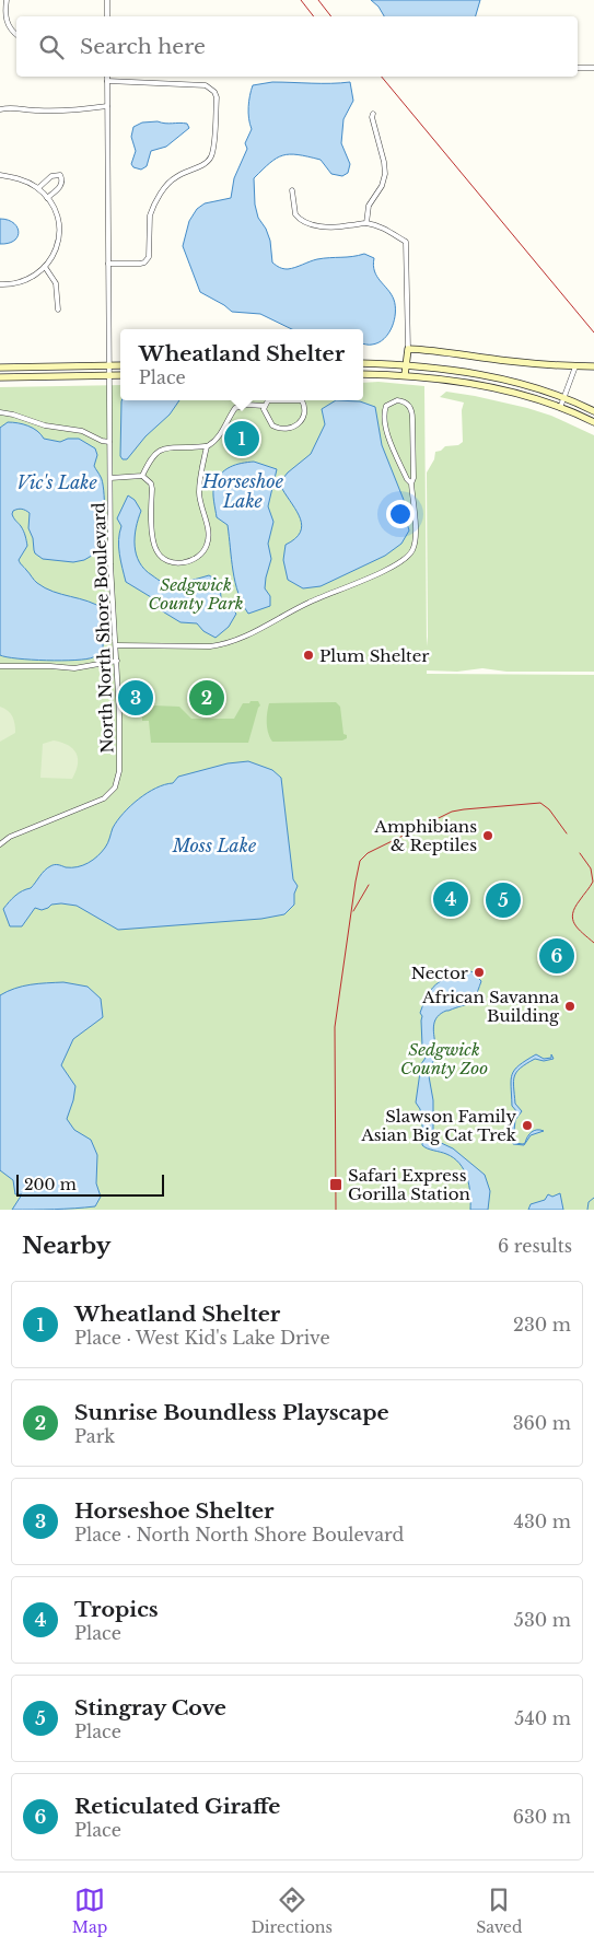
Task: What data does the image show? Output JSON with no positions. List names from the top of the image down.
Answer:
{
  "streets": {
    "street": ["North North Shore Boulevard"]
  },
  "water": ["Horseshoe Lake", "Vic's Lake", "Moss Lake"],
  "parks": ["Sedgwick County Park", "Sedgwick County Zoo"],
  "places": {
    "other": [
      "Plum Shelter",
      "Amphibians & Reptiles",
      "Nector",
      "African Savanna Building",
      "Slawson Family Asian Big Cat Trek"
    ],
    "transit": ["Safari Express Gorilla Station"]
  },
  "scale_bar": "200 m",
  "page": {
    "search": "Search here",
    "popup": ["Wheatland Shelter", "Place"],
    "pins": [
      "1",
      "2",
      "3",
      "4",
      "5",
      "6"
    ],
    "scale": "200 m",
    "heading": ["Nearby", "6 results"],
    "list": [
      {
        "mark": "1",
        "name": "Wheatland Shelter",
        "note": "Place · West Kid's Lake Drive",
        "value": "230 m"
      },
      {
        "mark": "2",
        "name": "Sunrise Boundless Playscape",
        "note": "Park",
        "value": "360 m"
      },
      {
        "mark": "3",
        "name": "Horseshoe Shelter",
        "note": "Place · North North Shore Boulevard",
        "value": "430 m"
      },
      {
        "mark": "4",
        "name": "Tropics",
        "note": "Place",
        "value": "530 m"
      },
      {
        "mark": "5",
        "name": "Stingray Cove",
        "note": "Place",
        "value": "540 m"
      },
      {
        "mark": "6",
        "name": "Reticulated Giraffe",
        "note": "Place",
        "value": "630 m"
      }
    ],
    "nav": ["Map", "Directions", "Saved"]
  }
}
